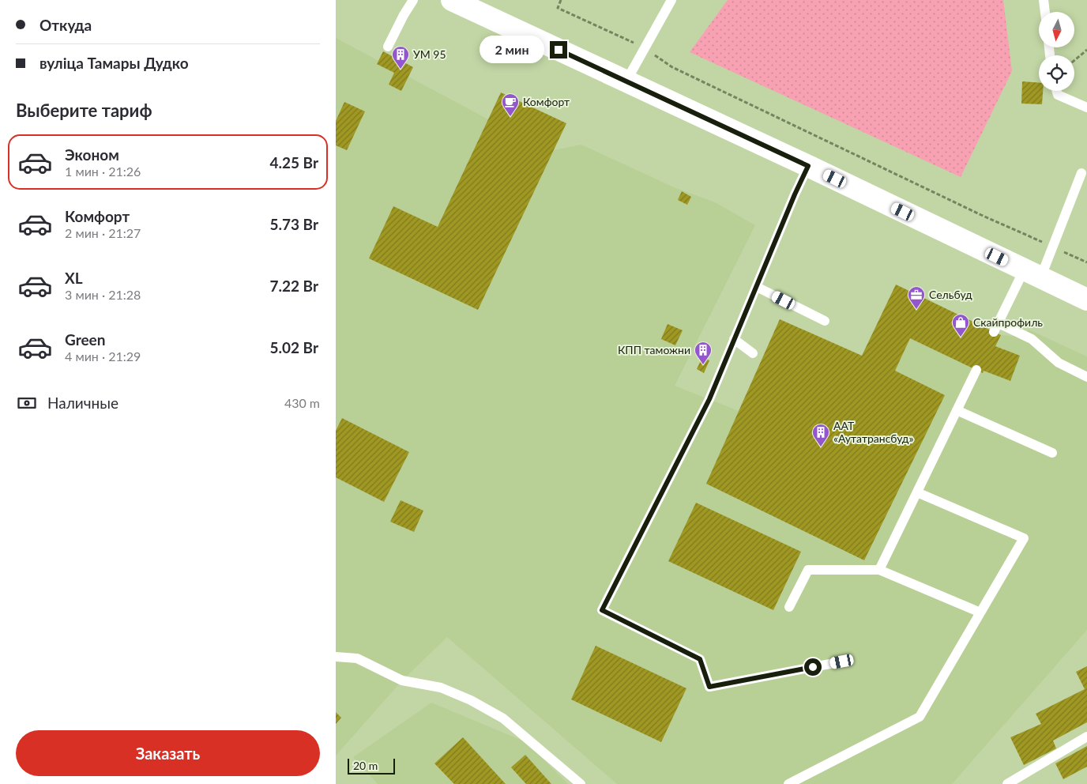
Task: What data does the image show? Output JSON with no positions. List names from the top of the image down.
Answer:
{
  "places": {
    "building": ["УМ 95", "КПП таможни", "ААТ «Аутатрансбуд»"],
    "cafe": ["Комфорт"],
    "office": ["Сельбуд"],
    "shop": ["Скайпрофиль"]
  },
  "scale_bar": "20 m",
  "north": "bottom",
  "page": {
    "banner": ["Откуда", "вуліца Тамары Дудко"],
    "bubble": "2 мин",
    "heading": "Выберите тариф",
    "list": [
      {
        "name": "Эконом",
        "note": "1 мин · 21:26",
        "value": "4.25 Br"
      },
      {
        "name": "Комфорт",
        "note": "2 мин · 21:27",
        "value": "5.73 Br"
      },
      {
        "name": "XL",
        "note": "3 мин · 21:28",
        "value": "7.22 Br"
      },
      {
        "name": "Green",
        "note": "4 мин · 21:29",
        "value": "5.02 Br"
      }
    ],
    "pay": ["Наличные", "430 m"],
    "buttons": "Заказать",
    "scale": "20 m"
  }
}
